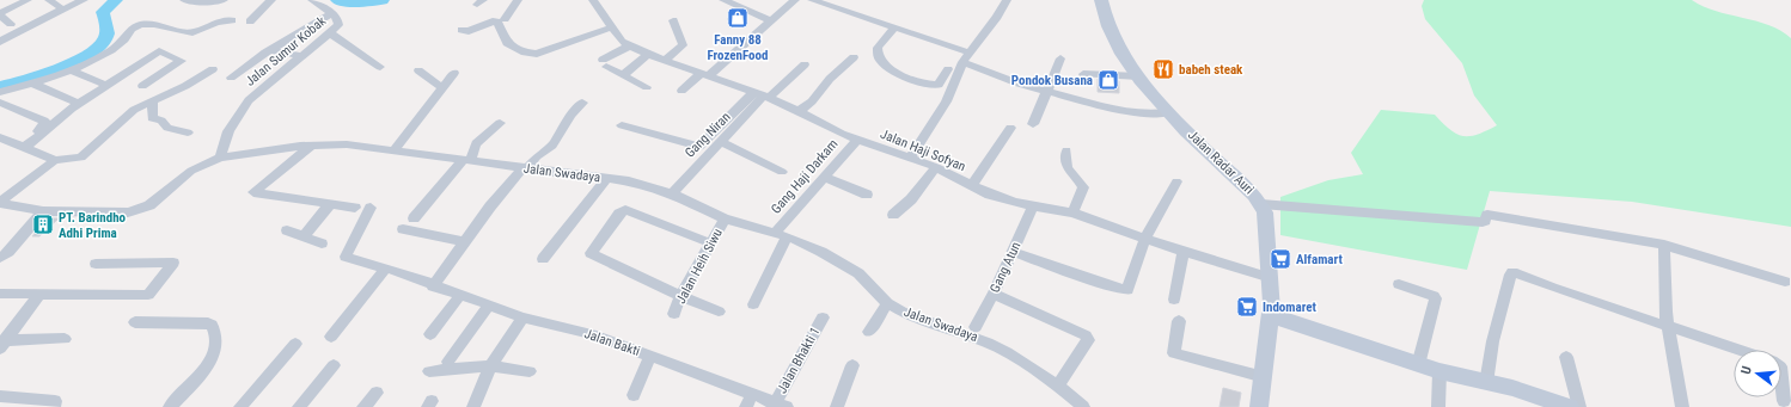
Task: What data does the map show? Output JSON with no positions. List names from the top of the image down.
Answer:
{
  "streets": {
    "main road": ["Jalan Radar Auri"],
    "street": [
      "Jalan Sumur Kobak",
      "Gang Niran",
      "Jalan Haji Sofyan",
      "Jalan Swadaya",
      "Gang Haji Darkam",
      "Jalan Heih Siwu",
      "Gang Atun",
      "Jalan Bakti",
      "Jalan Bhakti 1"
    ]
  },
  "crossings": [
    ["Jalan Sumur Kobak", "Jalan Swadaya"],
    ["Gang Niran", "Jalan Haji Sofyan"],
    ["Gang Niran", "Jalan Swadaya"],
    ["Jalan Haji Sofyan", "Jalan Radar Auri"],
    ["Jalan Haji Sofyan", "Gang Haji Darkam"],
    ["Jalan Haji Sofyan", "Gang Atun"],
    ["Jalan Swadaya", "Gang Haji Darkam"],
    ["Jalan Swadaya", "Jalan Heih Siwu"],
    ["Jalan Bakti", "Jalan Bhakti 1"]
  ],
  "places": {
    "shop": ["Fanny 88 FrozenFood", "Pondok Busana"],
    "restaurant": ["babeh steak"],
    "building": ["PT. Barindho Adhi Prima"],
    "supermarket": ["Alfamart", "Indomaret"]
  },
  "north": "left"
}
